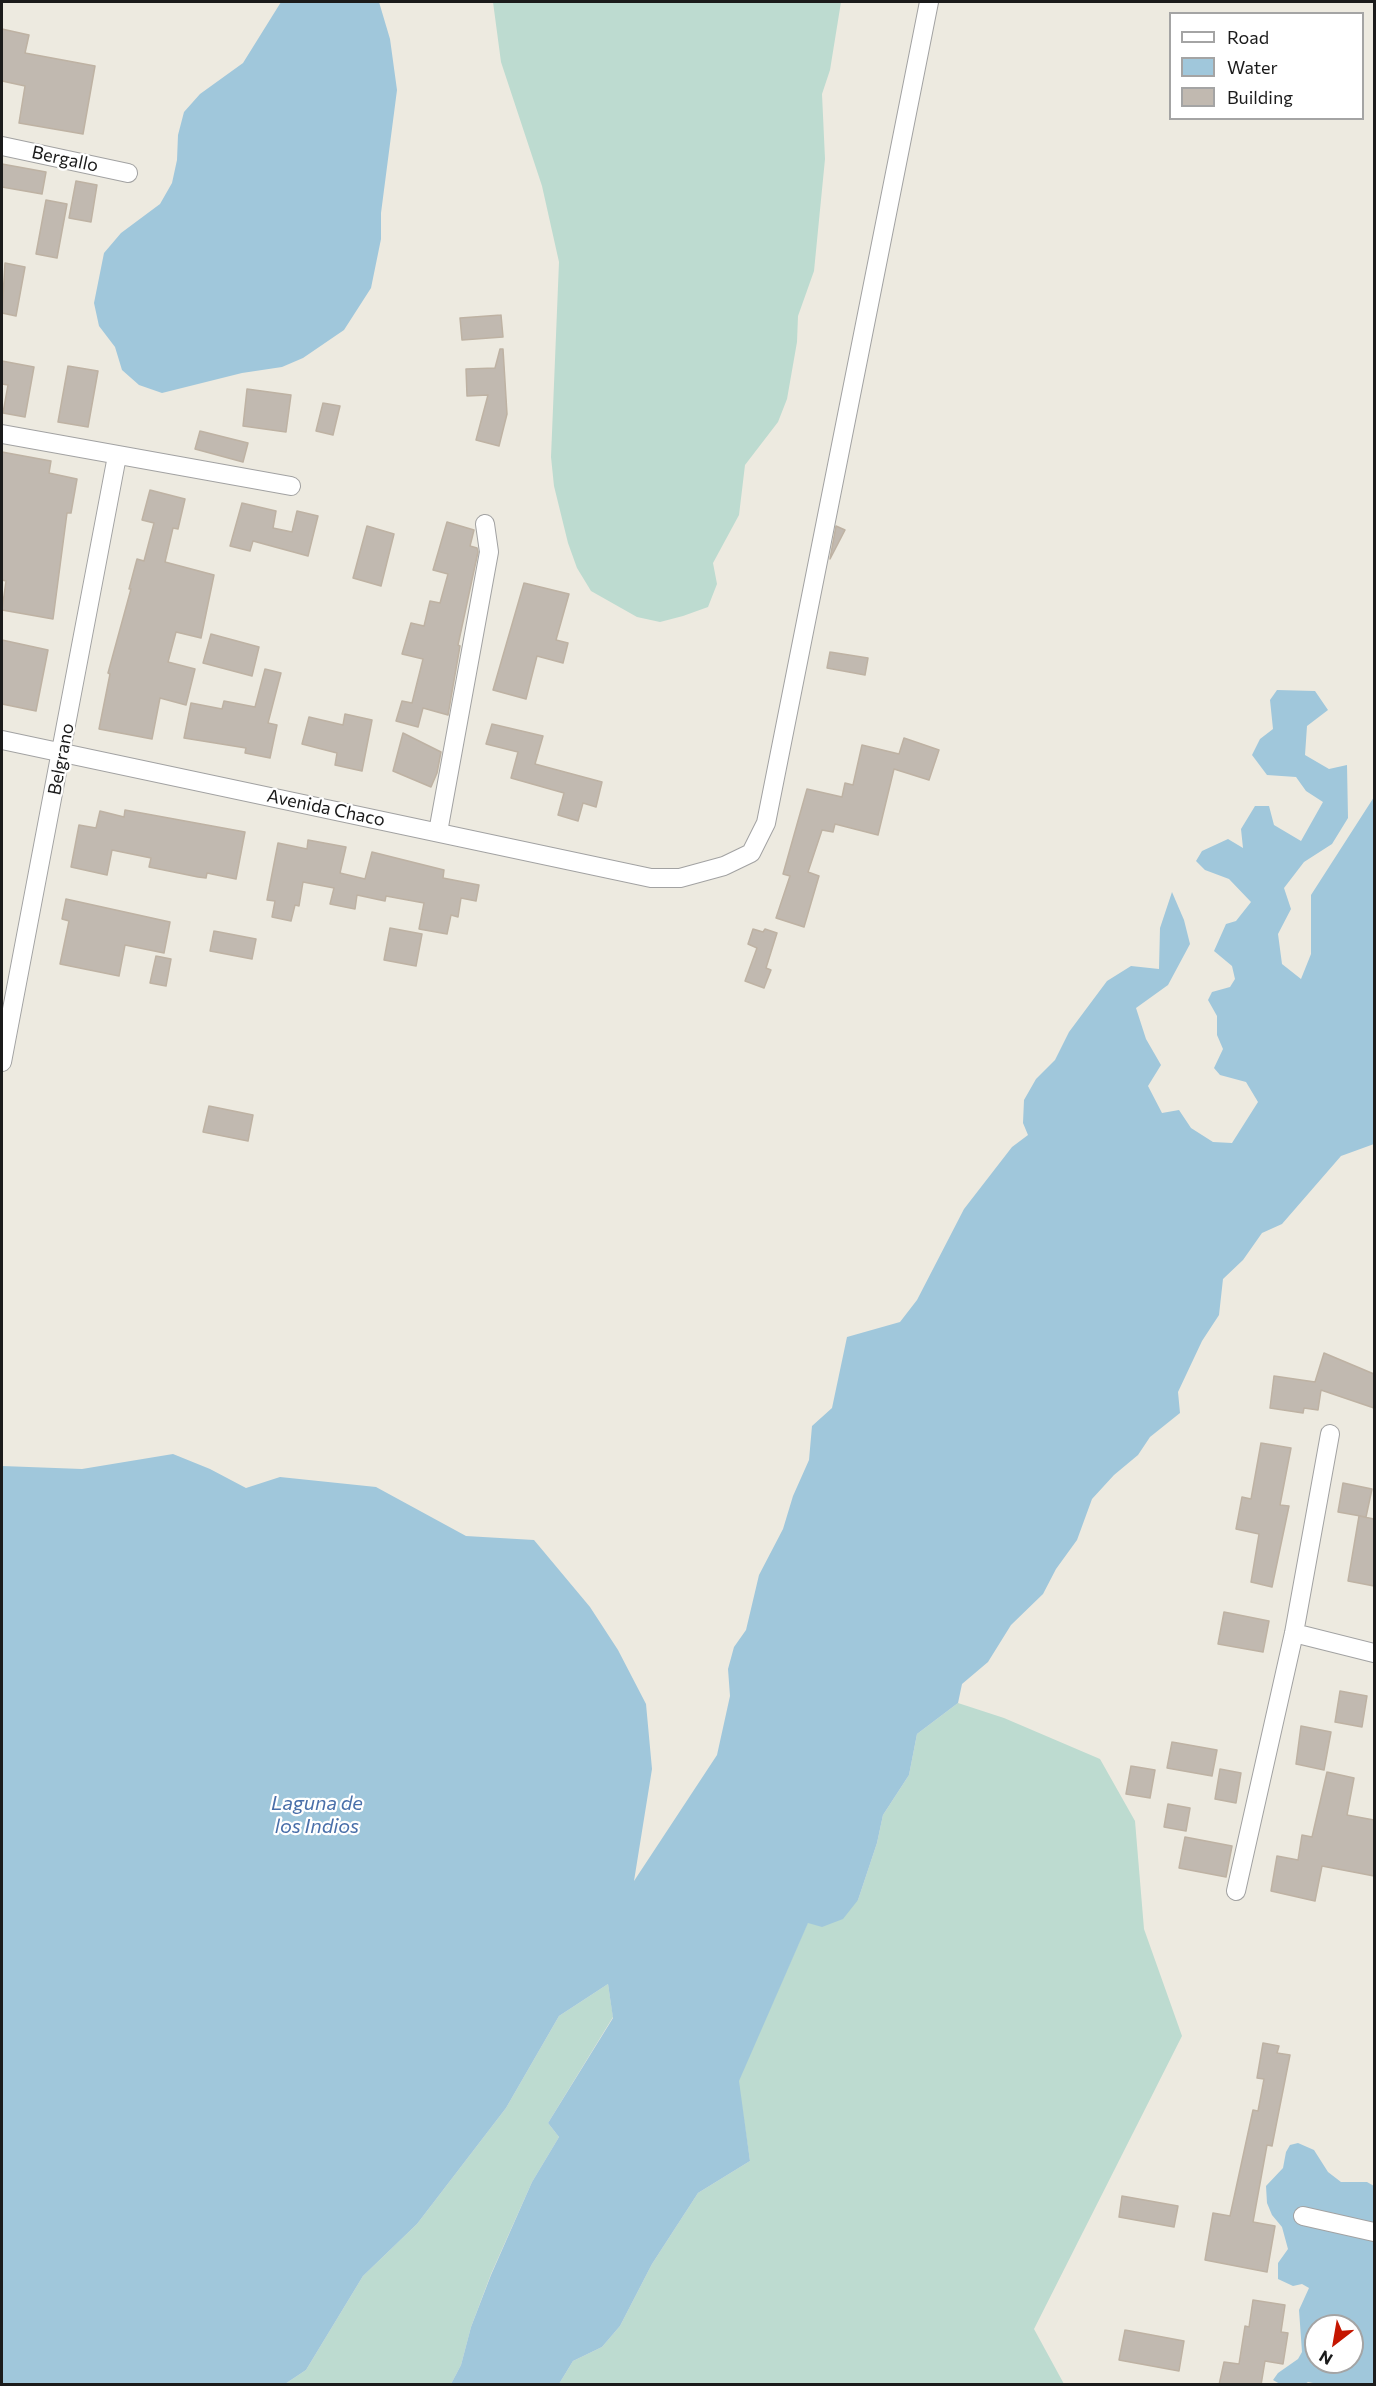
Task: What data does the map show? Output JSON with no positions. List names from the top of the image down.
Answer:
{
  "streets": {
    "street": ["Bergallo", "Belgrano", "Avenida Chaco"]
  },
  "crossings": [
    ["Belgrano", "Avenida Chaco"]
  ],
  "water": ["Laguna de los Indios"],
  "legend": ["Road", "Water", "Building"],
  "north": "bottom left"
}
